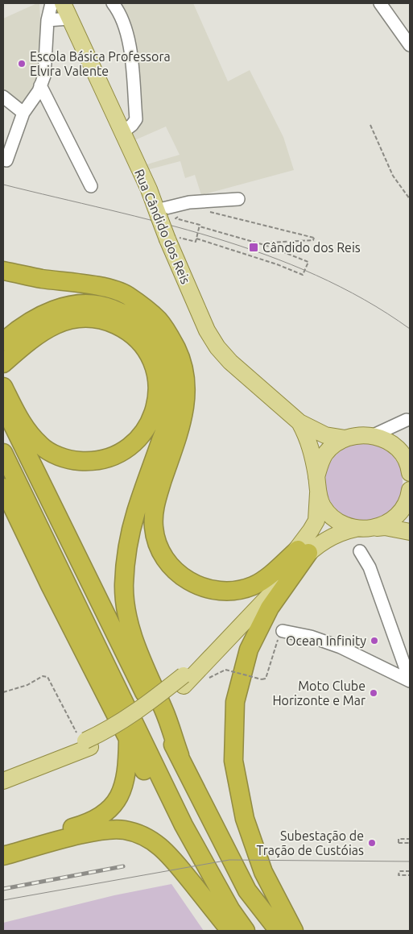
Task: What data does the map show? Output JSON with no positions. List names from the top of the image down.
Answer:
{
  "streets": {
    "main road": ["Rua Cândido dos Reis"]
  },
  "places": {
    "other": [
      "Escola Básica Professora Elvira Valente",
      "Ocean Infinity",
      "Moto Clube Horizonte e Mar",
      "Subestação de Tração de Custóias"
    ],
    "transit": ["Cândido dos Reis"]
  }
}
